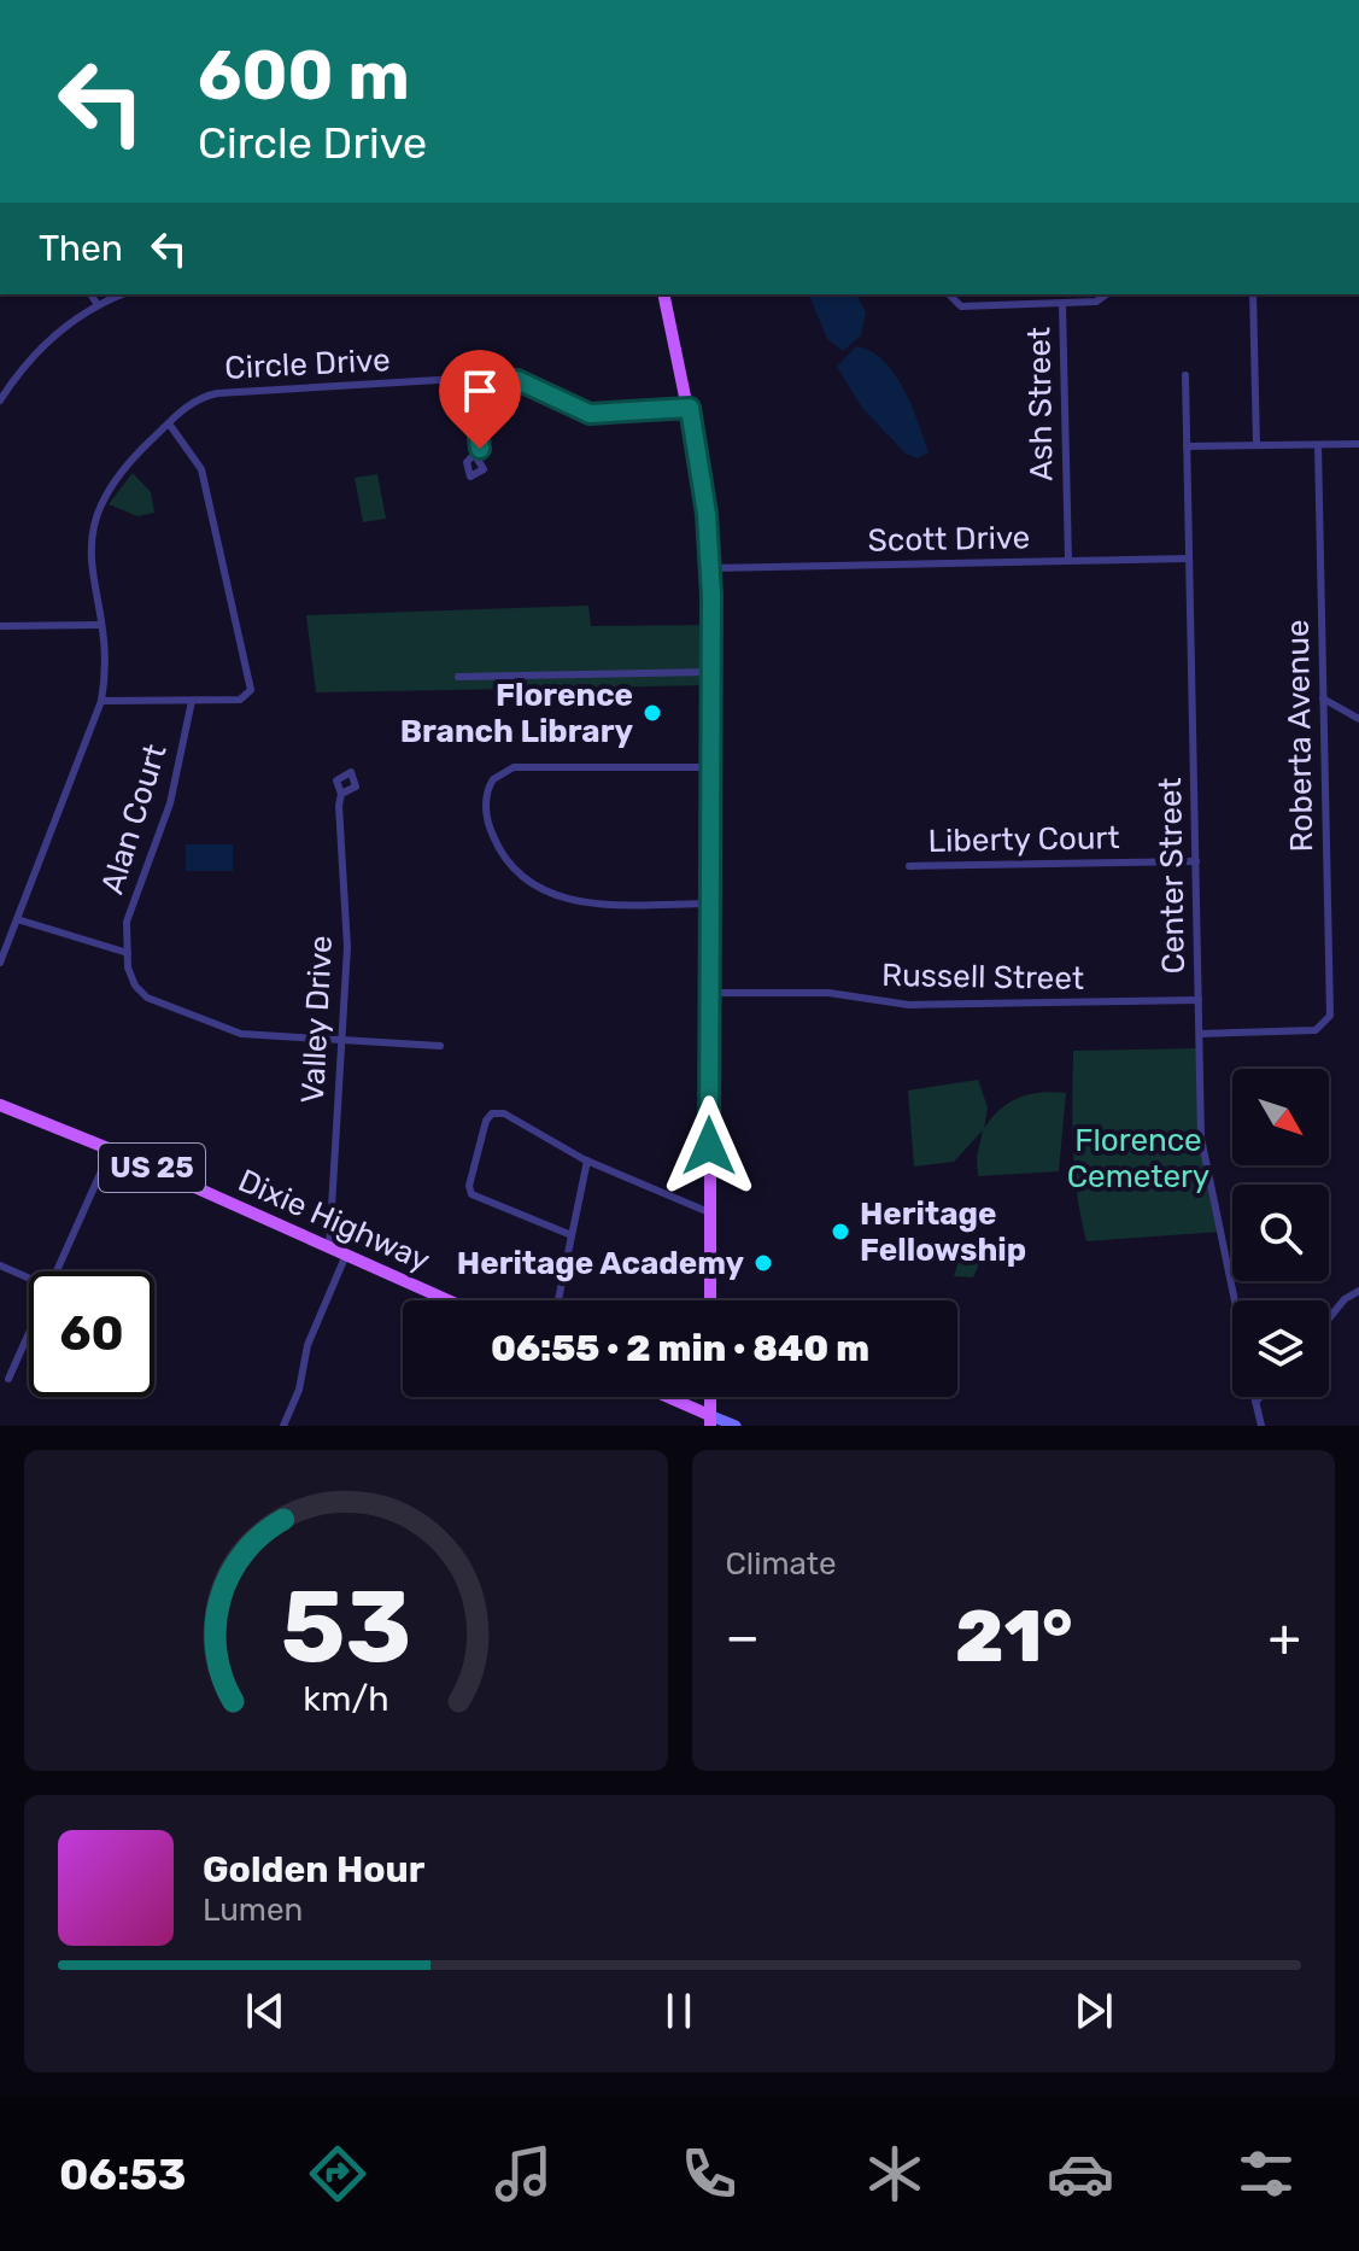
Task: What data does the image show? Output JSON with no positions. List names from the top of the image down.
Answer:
{
  "streets": {
    "main road": ["US 25", "Dixie Highway"],
    "street": [
      "Circle Drive",
      "Ash Street",
      "Scott Drive",
      "Roberta Avenue",
      "Alan Court",
      "Liberty Court",
      "Center Street",
      "Russell Street",
      "Valley Drive"
    ]
  },
  "crossings": [
    ["Ash Street", "Scott Drive"],
    ["Scott Drive", "Center Street"],
    ["Roberta Avenue", "Center Street"],
    ["Liberty Court", "Center Street"],
    ["Center Street", "Russell Street"],
    ["Valley Drive", "Dixie Highway"]
  ],
  "parks": ["Florence Cemetery"],
  "places": ["Florence Branch Library", "Heritage Fellowship", "Heritage Academy"],
  "north": "bottom right",
  "page": {
    "turn": ["600 m", "Circle Drive"],
    "then": "Then",
    "limit": "60",
    "trip": "06:55 · 2 min · 840 m",
    "tile": "Climate",
    "heat": ["−", "21°", "+"],
    "song": ["Golden Hour", "Lumen"],
    "tabs": "06:53",
    "gauge": ["53", "km/h"]
  }
}
